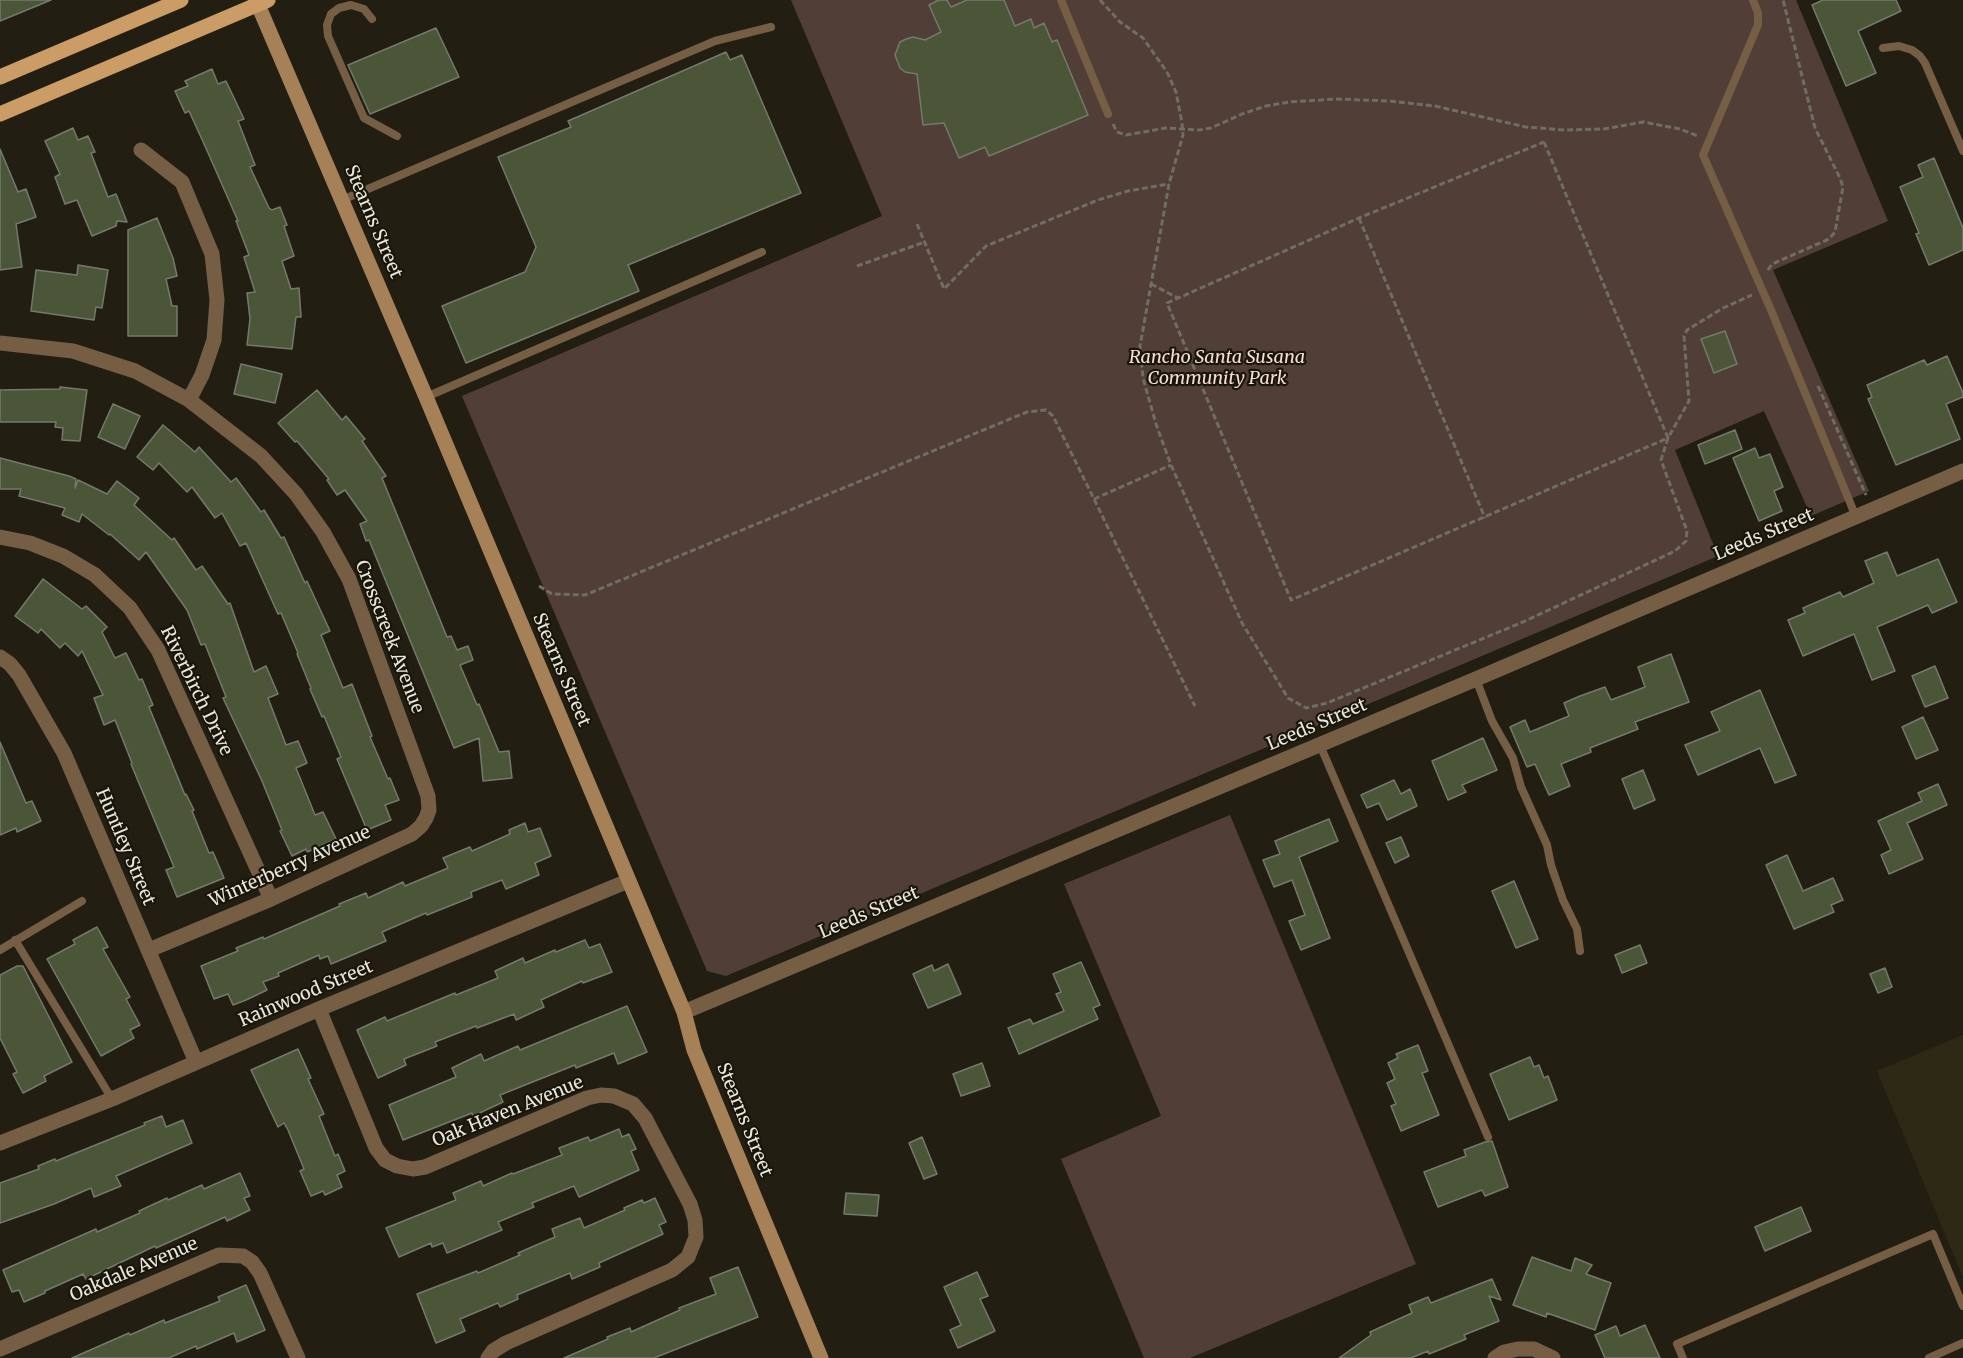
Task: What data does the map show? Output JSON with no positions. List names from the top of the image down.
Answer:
{
  "streets": {
    "main road": ["Stearns Street"],
    "street": [
      "Leeds Street",
      "Crosscreek Avenue",
      "Riverbirch Drive",
      "Huntley Street",
      "Winterberry Avenue",
      "Rainwood Street",
      "Oak Haven Avenue",
      "Oakdale Avenue"
    ]
  },
  "crossings": [
    ["Stearns Street", "Leeds Street"],
    ["Stearns Street", "Rainwood Street"],
    ["Crosscreek Avenue", "Winterberry Avenue"],
    ["Riverbirch Drive", "Winterberry Avenue"],
    ["Huntley Street", "Winterberry Avenue"],
    ["Huntley Street", "Rainwood Street"],
    ["Rainwood Street", "Oak Haven Avenue"]
  ],
  "parks": ["Rancho Santa Susana Community Park"]
}
